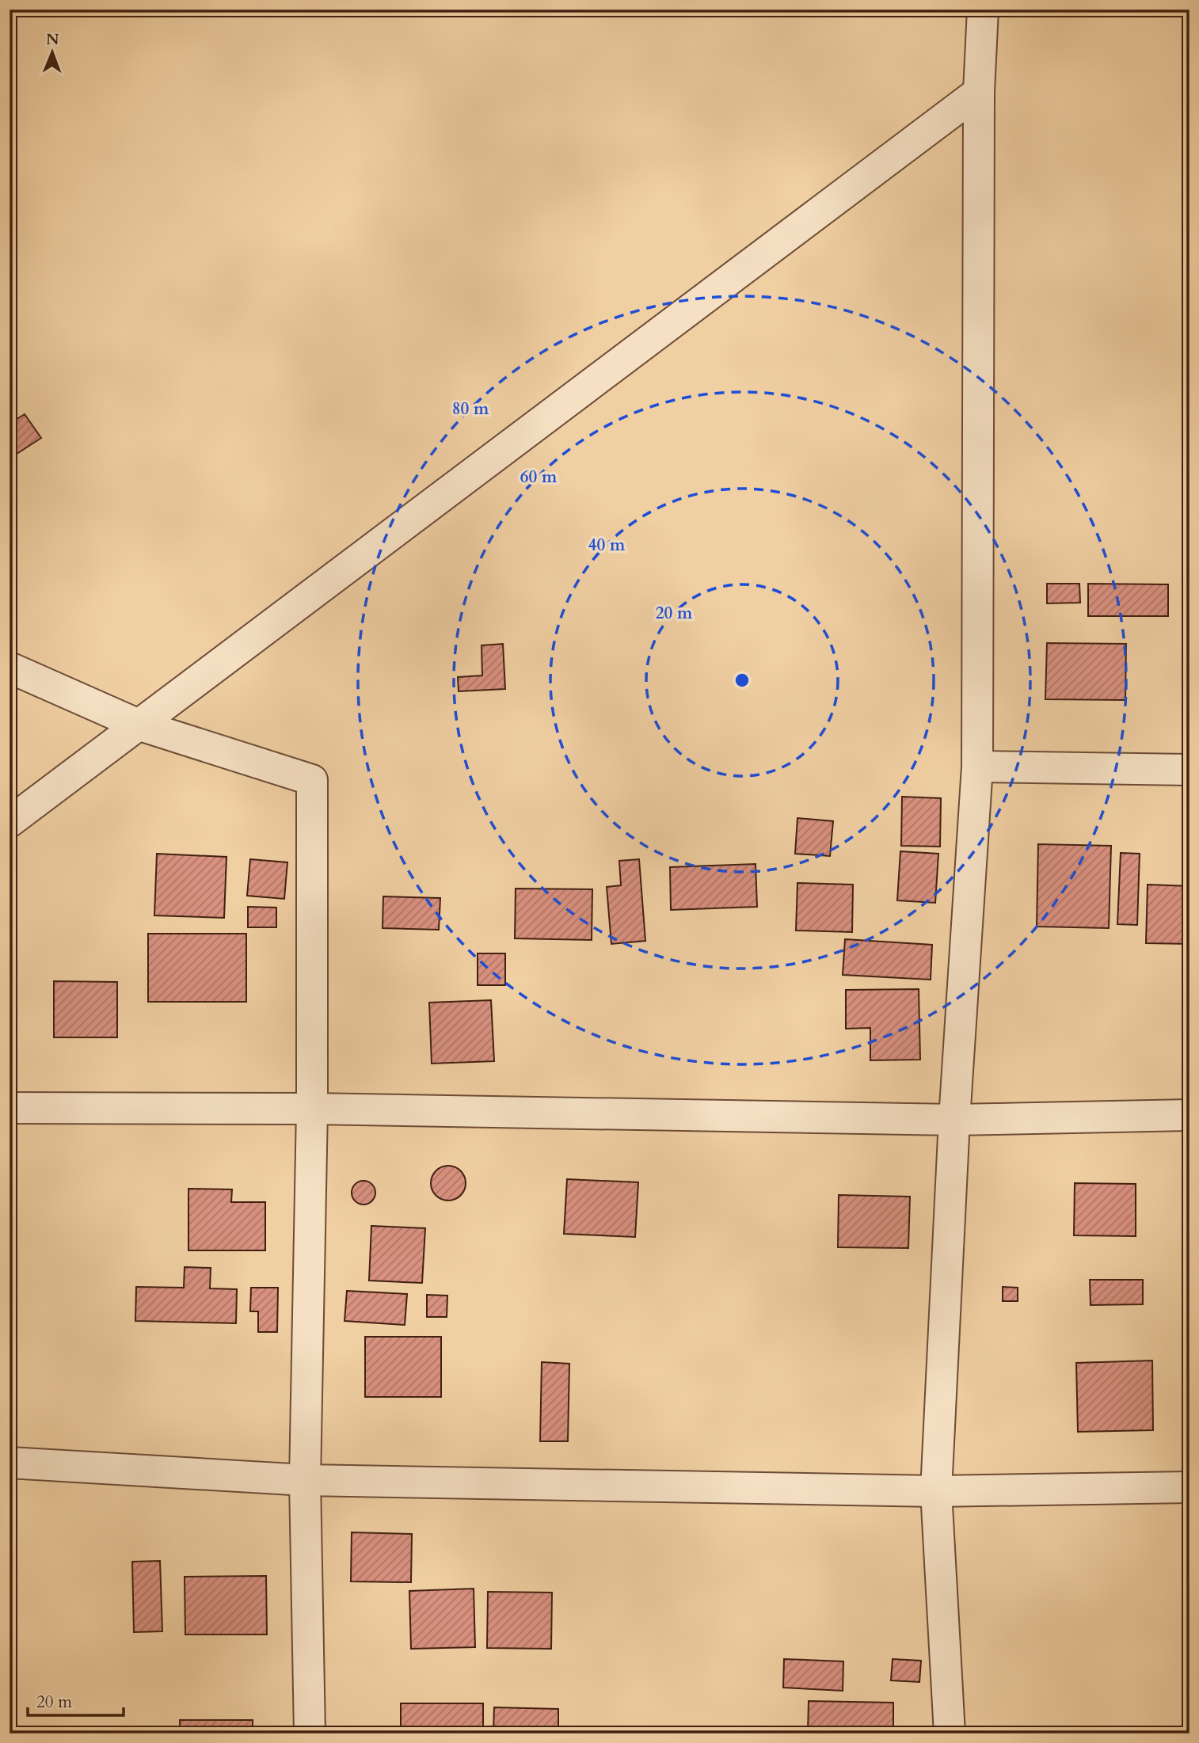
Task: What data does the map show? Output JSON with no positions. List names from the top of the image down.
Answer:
{
  "scale_bar": "20 m",
  "north": "top",
  "rings": [
    "80 m",
    "60 m",
    "40 m",
    "20 m"
  ]
}
